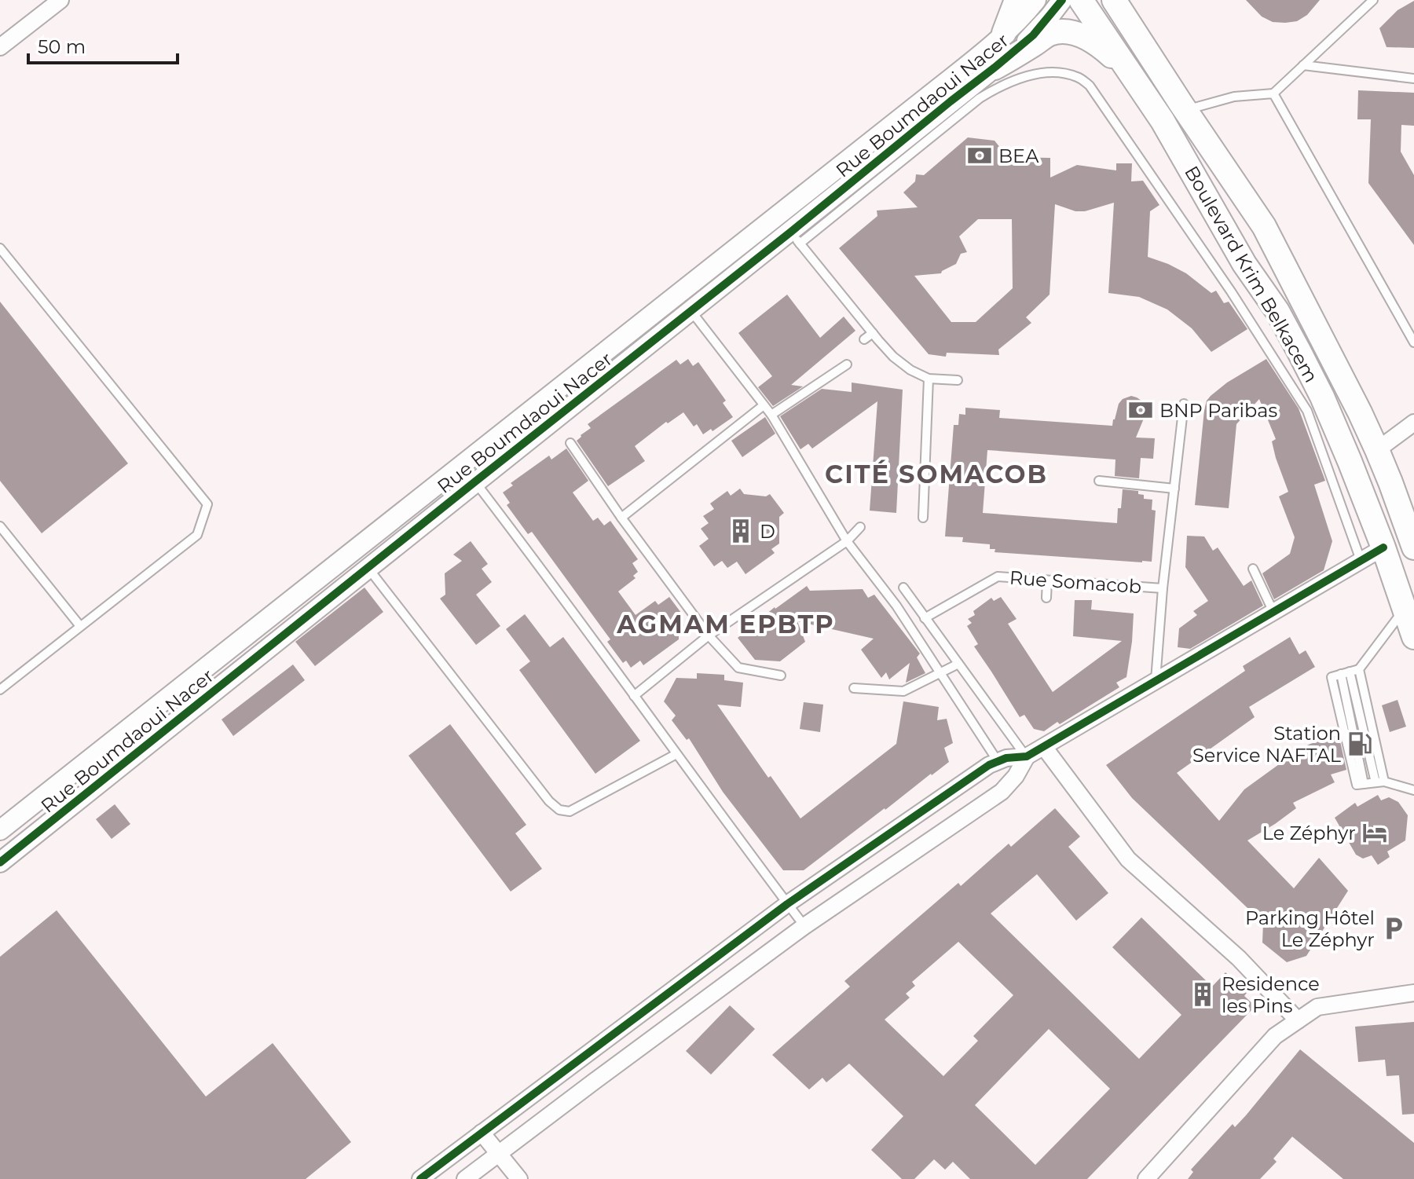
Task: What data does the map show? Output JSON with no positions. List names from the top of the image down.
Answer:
{
  "streets": {
    "main road": ["Boulevard Krim Belkacem"],
    "street": ["Rue Boumdaoui Nacer"],
    "lane": ["Rue Somacob"]
  },
  "districts": ["CITÉ SOMACOB", "AGMAM EPBTP"],
  "places": {
    "bank": ["BEA", "BNP Paribas"],
    "building": ["D", "Residence les Pins"],
    "fuel station": ["Station Service NAFTAL"],
    "hotel": ["Le Zéphyr"],
    "parking": ["Parking Hôtel Le Zéphyr"]
  },
  "scale_bar": "50 m"
}
